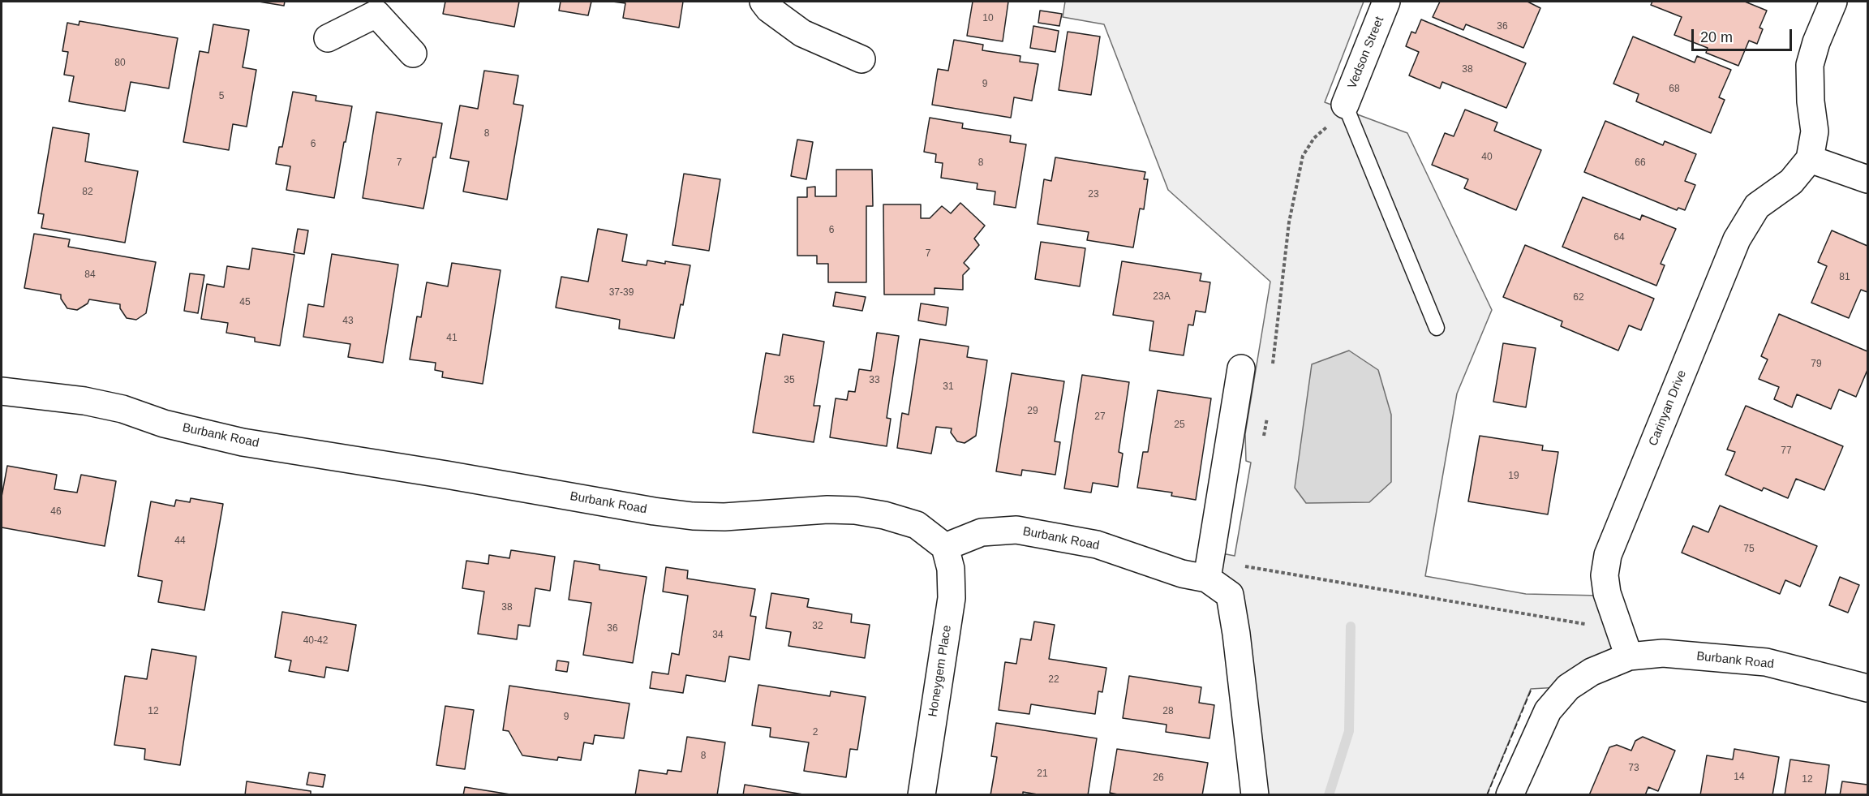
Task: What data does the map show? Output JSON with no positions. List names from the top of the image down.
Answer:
{
  "streets": {
    "street": [
      "Vedson Street",
      "Carinyan Drive",
      "Burbank Road",
      "Honeygem Place"
    ]
  },
  "crossings": [
    ["Carinyan Drive", "Burbank Road"],
    ["Burbank Road", "Honeygem Place"]
  ],
  "house_numbers": [
    "10",
    "36",
    "80",
    "38",
    "9",
    "68",
    "5",
    "8",
    "6",
    "40",
    "7",
    "8",
    "66",
    "82",
    "23",
    "6",
    "64",
    "7",
    "84",
    "81",
    "37-39",
    "23A",
    "62",
    "45",
    "43",
    "41",
    "79",
    "35",
    "33",
    "31",
    "29",
    "27",
    "25",
    "77",
    "19",
    "46",
    "44",
    "75",
    "38",
    "32",
    "36",
    "34",
    "40-42",
    "22",
    "12",
    "28",
    "9",
    "2",
    "8",
    "73",
    "21",
    "14",
    "26",
    "12"
  ],
  "scale_bar": "20 m"
}
